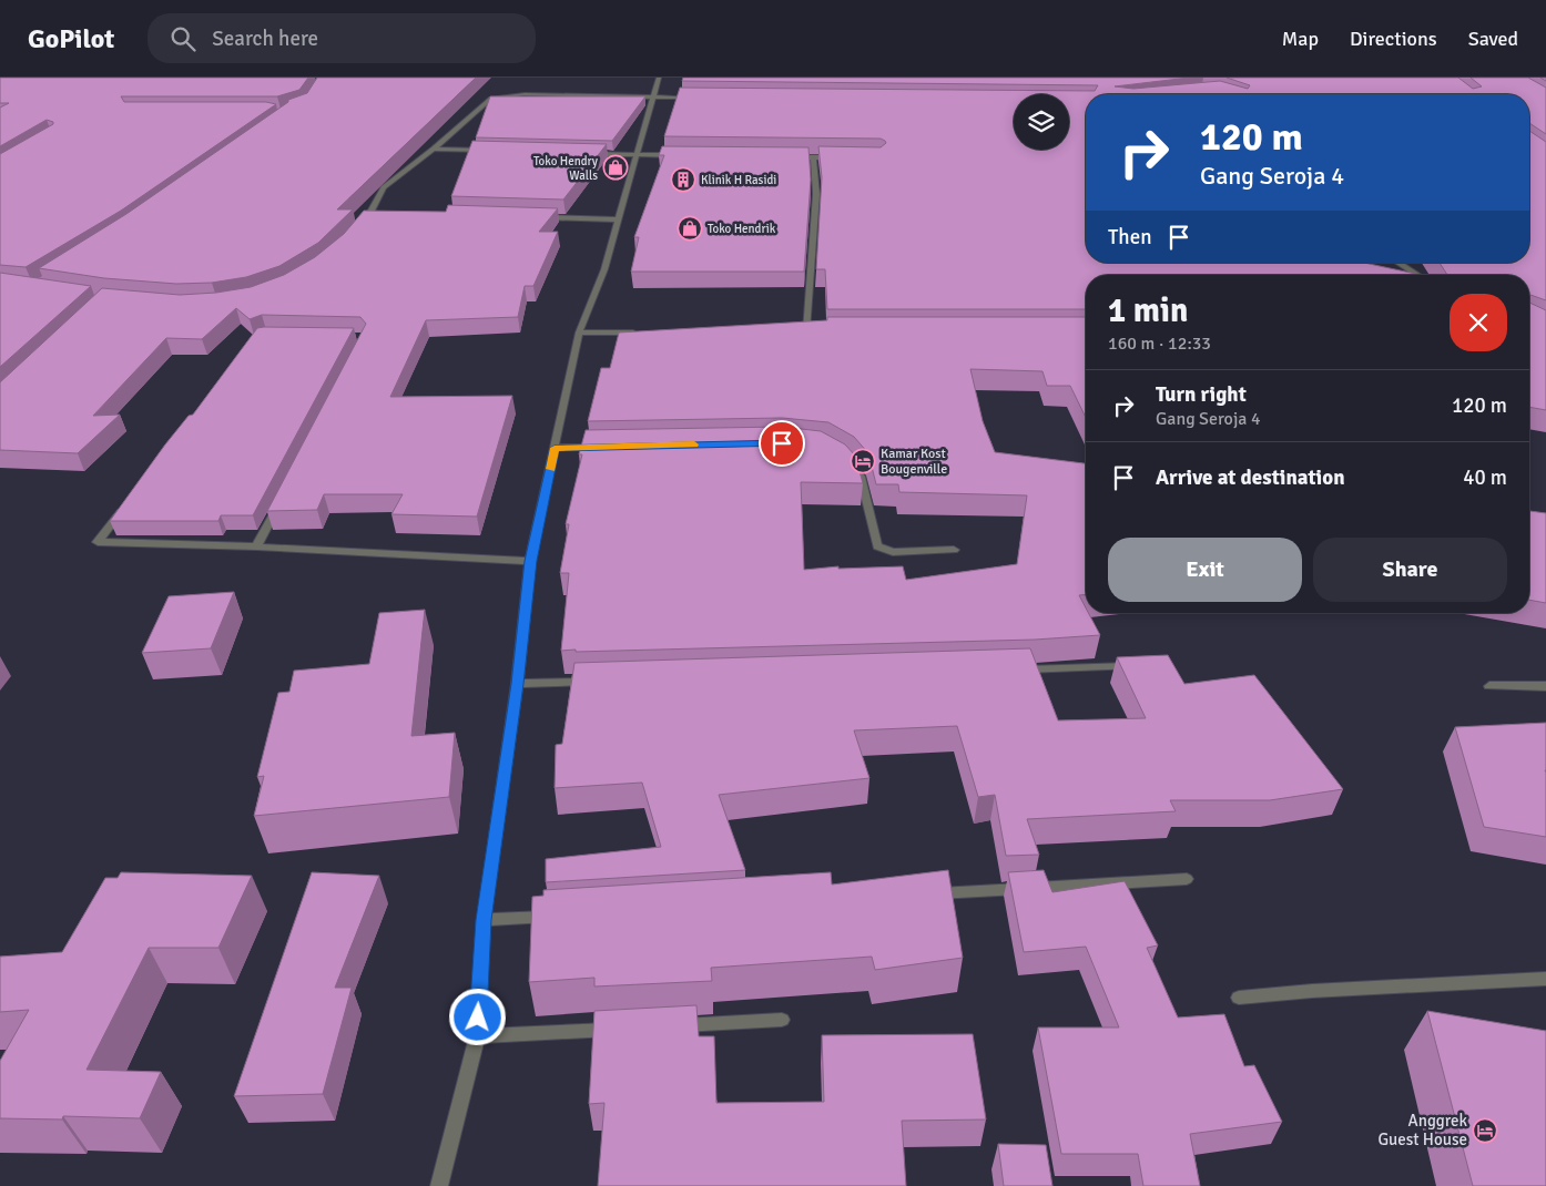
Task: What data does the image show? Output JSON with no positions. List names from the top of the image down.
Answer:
{
  "places": {
    "shop": ["Toko Hendry Walls", "Toko Hendrik"],
    "building": ["Klinik H Rasidi"],
    "hotel": ["Kamar Kost Bougenville", "Anggrek Guest House"]
  },
  "page": {
    "header": "GoPilot",
    "search": "Search here",
    "nav": ["Map", "Directions", "Saved"],
    "turn": ["120 m", "Gang Seroja 4"],
    "then": "Then",
    "heading": ["1 min", "160 m · 12:33"],
    "list": [
      {
        "name": "Turn right",
        "note": "Gang Seroja 4",
        "value": "120 m"
      },
      {
        "name": "Arrive at destination",
        "value": "40 m"
      }
    ],
    "buttons": ["Exit", "Share"]
  }
}
